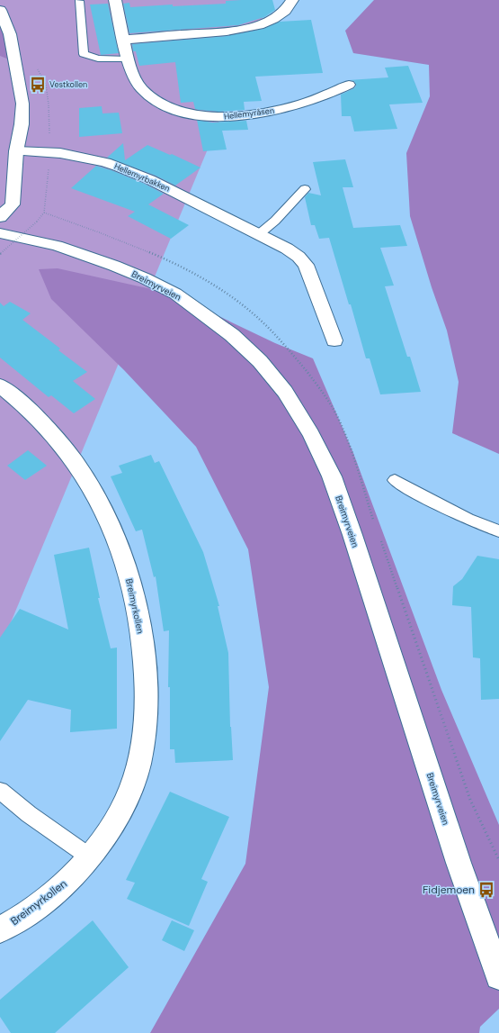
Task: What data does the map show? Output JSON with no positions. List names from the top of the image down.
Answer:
{
  "streets": {
    "street": [
      "Hellemyråsen",
      "Hellemyrbakken",
      "Breimyrveien",
      "Breimyrkollen"
    ]
  },
  "places": {
    "bus stop": ["Vestkollen", "Fidjemoen"]
  }
}
